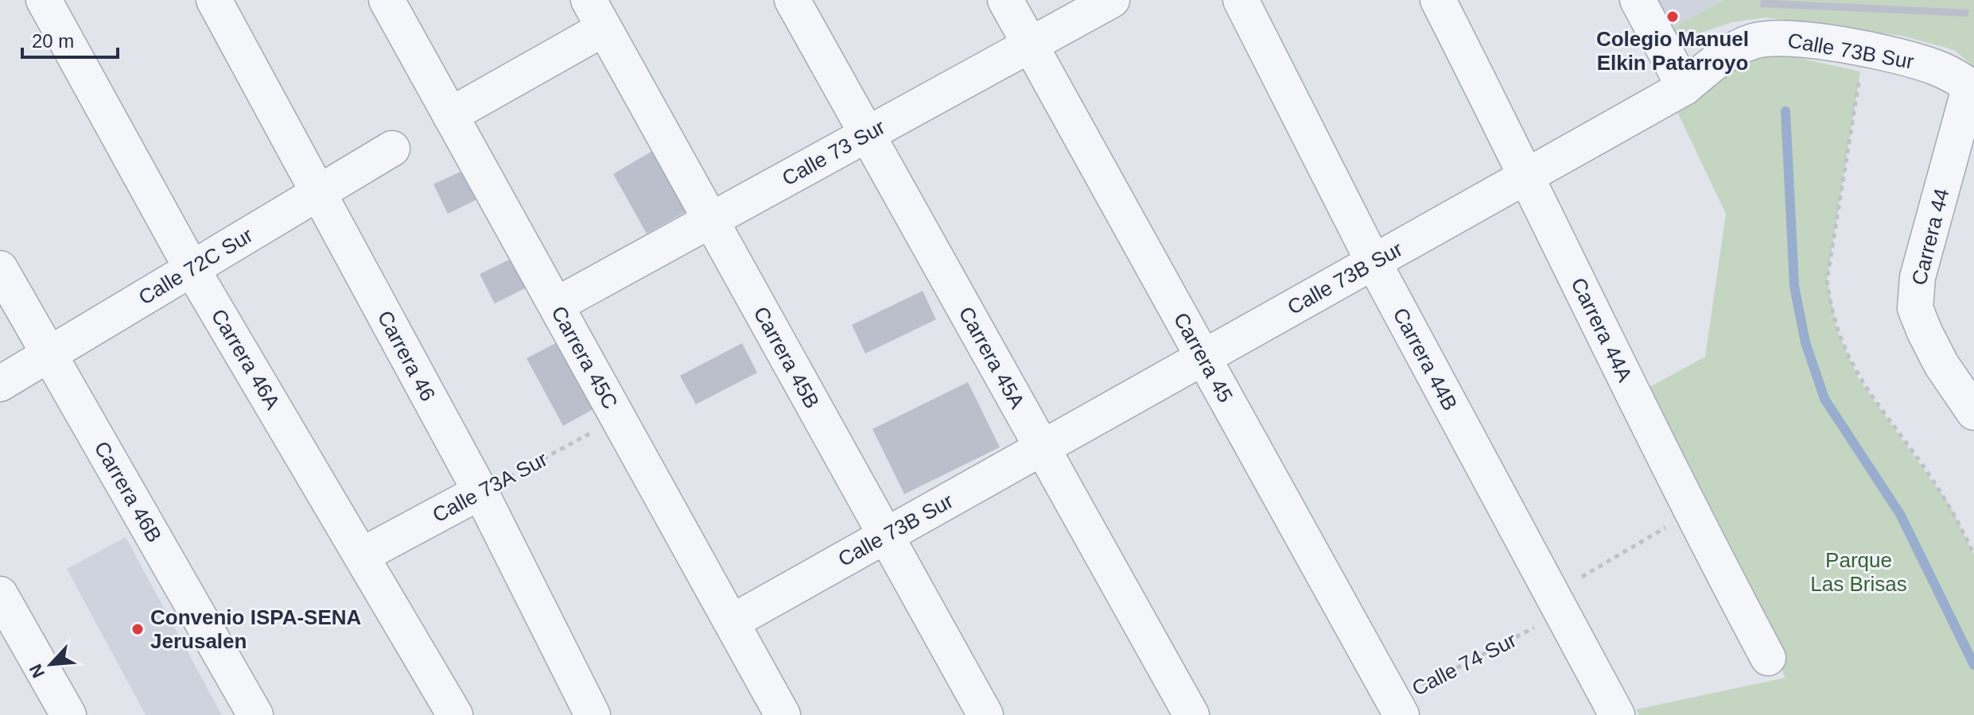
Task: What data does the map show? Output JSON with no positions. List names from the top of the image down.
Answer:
{
  "streets": {
    "street": [
      "Calle 73B Sur",
      "Calle 73 Sur",
      "Carrera 44",
      "Calle 72C Sur",
      "Carrera 44A",
      "Carrera 46",
      "Carrera 45C",
      "Carrera 45B",
      "Carrera 45A",
      "Carrera 45",
      "Carrera 46A",
      "Carrera 44B",
      "Calle 73A Sur",
      "Carrera 46B"
    ],
    "path": ["Calle 74 Sur"]
  },
  "crossings": [
    ["Calle 73B Sur", "Carrera 44"],
    ["Calle 73B Sur", "Carrera 44A"],
    ["Calle 73B Sur", "Carrera 45C"],
    ["Calle 73B Sur", "Carrera 45B"],
    ["Calle 73B Sur", "Carrera 45A"],
    ["Calle 73B Sur", "Carrera 45"],
    ["Calle 73B Sur", "Carrera 44B"],
    ["Calle 73 Sur", "Carrera 45C"],
    ["Calle 73 Sur", "Carrera 45B"],
    ["Calle 73 Sur", "Carrera 45A"],
    ["Calle 73 Sur", "Carrera 45"],
    ["Calle 72C Sur", "Carrera 46"],
    ["Calle 72C Sur", "Carrera 46A"],
    ["Calle 72C Sur", "Carrera 46B"],
    ["Carrera 44A", "Calle 74 Sur"],
    ["Carrera 46", "Calle 73A Sur"],
    ["Carrera 45C", "Calle 73A Sur"],
    ["Carrera 45", "Calle 74 Sur"],
    ["Carrera 46A", "Calle 73A Sur"],
    ["Carrera 44B", "Calle 74 Sur"]
  ],
  "parks": ["Parque Las Brisas"],
  "places": ["Colegio Manuel Elkin Patarroyo", "Convenio ISPA-SENA Jerusalen"],
  "scale_bar": "20 m",
  "north": "bottom left"
}
